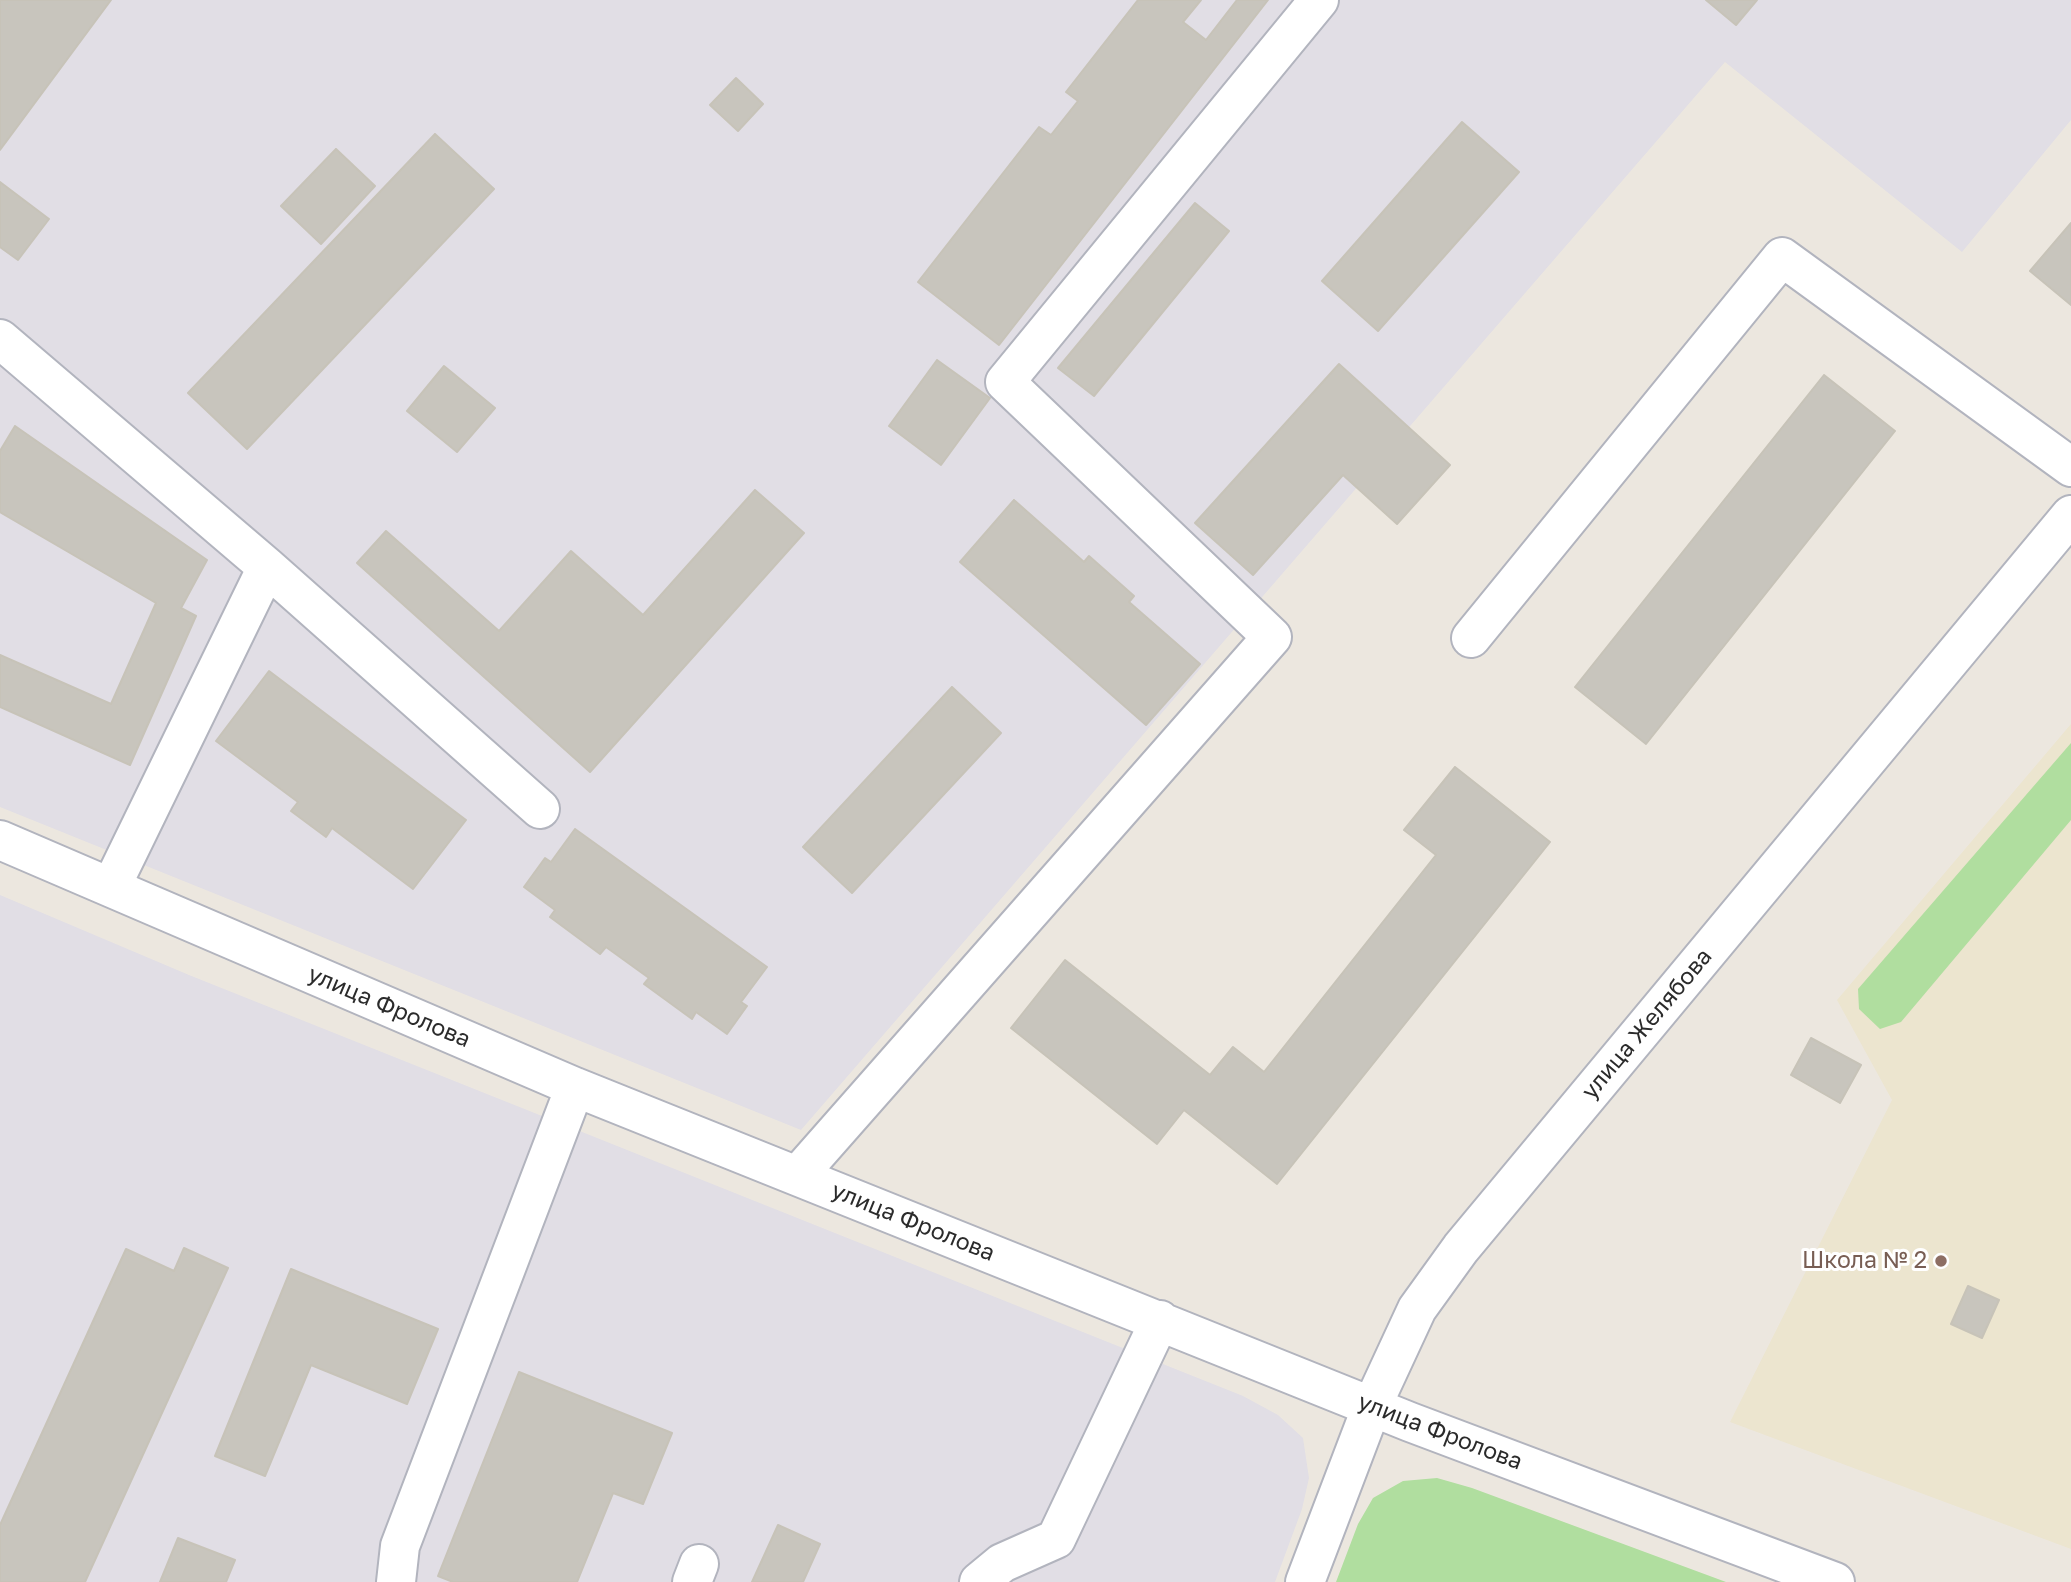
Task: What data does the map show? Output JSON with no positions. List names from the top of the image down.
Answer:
{
  "streets": {
    "street": ["улица Фролова", "улица Желябова"]
  },
  "crossings": [
    ["улица Фролова", "улица Желябова"]
  ],
  "places": ["Школа № 2"]
}
